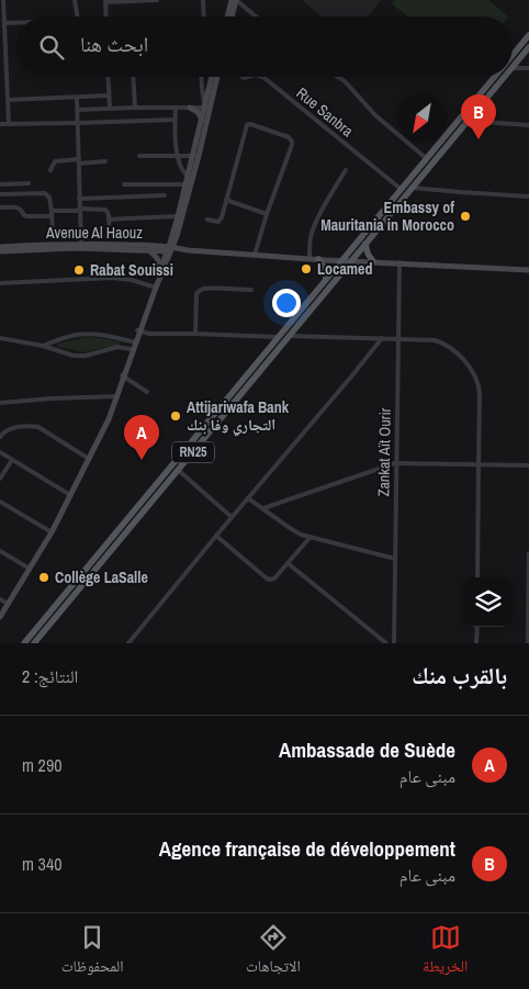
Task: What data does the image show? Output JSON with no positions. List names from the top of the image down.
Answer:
{
  "streets": {
    "main road": ["Avenue Al Haouz", "RN25"],
    "street": ["Rue Sanbra", "Zankat Aït Ourir"]
  },
  "crossings": [
    ["Rue Sanbra", "RN25"],
    ["Avenue Al Haouz", "RN25"],
    ["Avenue Al Haouz", "Zankat Aït Ourir"]
  ],
  "places": [
    "Embassy of Mauritania in Morocco",
    "Locamed",
    "Rabat Souissi",
    "Attijariwafa Bank التجاري وفا بنك",
    "Collège LaSalle"
  ],
  "north": "bottom left",
  "page": {
    "search": "ابحث هنا",
    "pins": ["B", "A"],
    "heading": ["بالقرب منك", "النتائج: 2"],
    "list": [
      {
        "mark": "A",
        "name": "Ambassade de Suède",
        "note": "مبنى عام",
        "value": "290 m"
      },
      {
        "mark": "B",
        "name": "Agence française de développement",
        "note": "مبنى عام",
        "value": "340 m"
      }
    ],
    "nav": ["الخريطة", "الاتجاهات", "المحفوظات"]
  }
}
